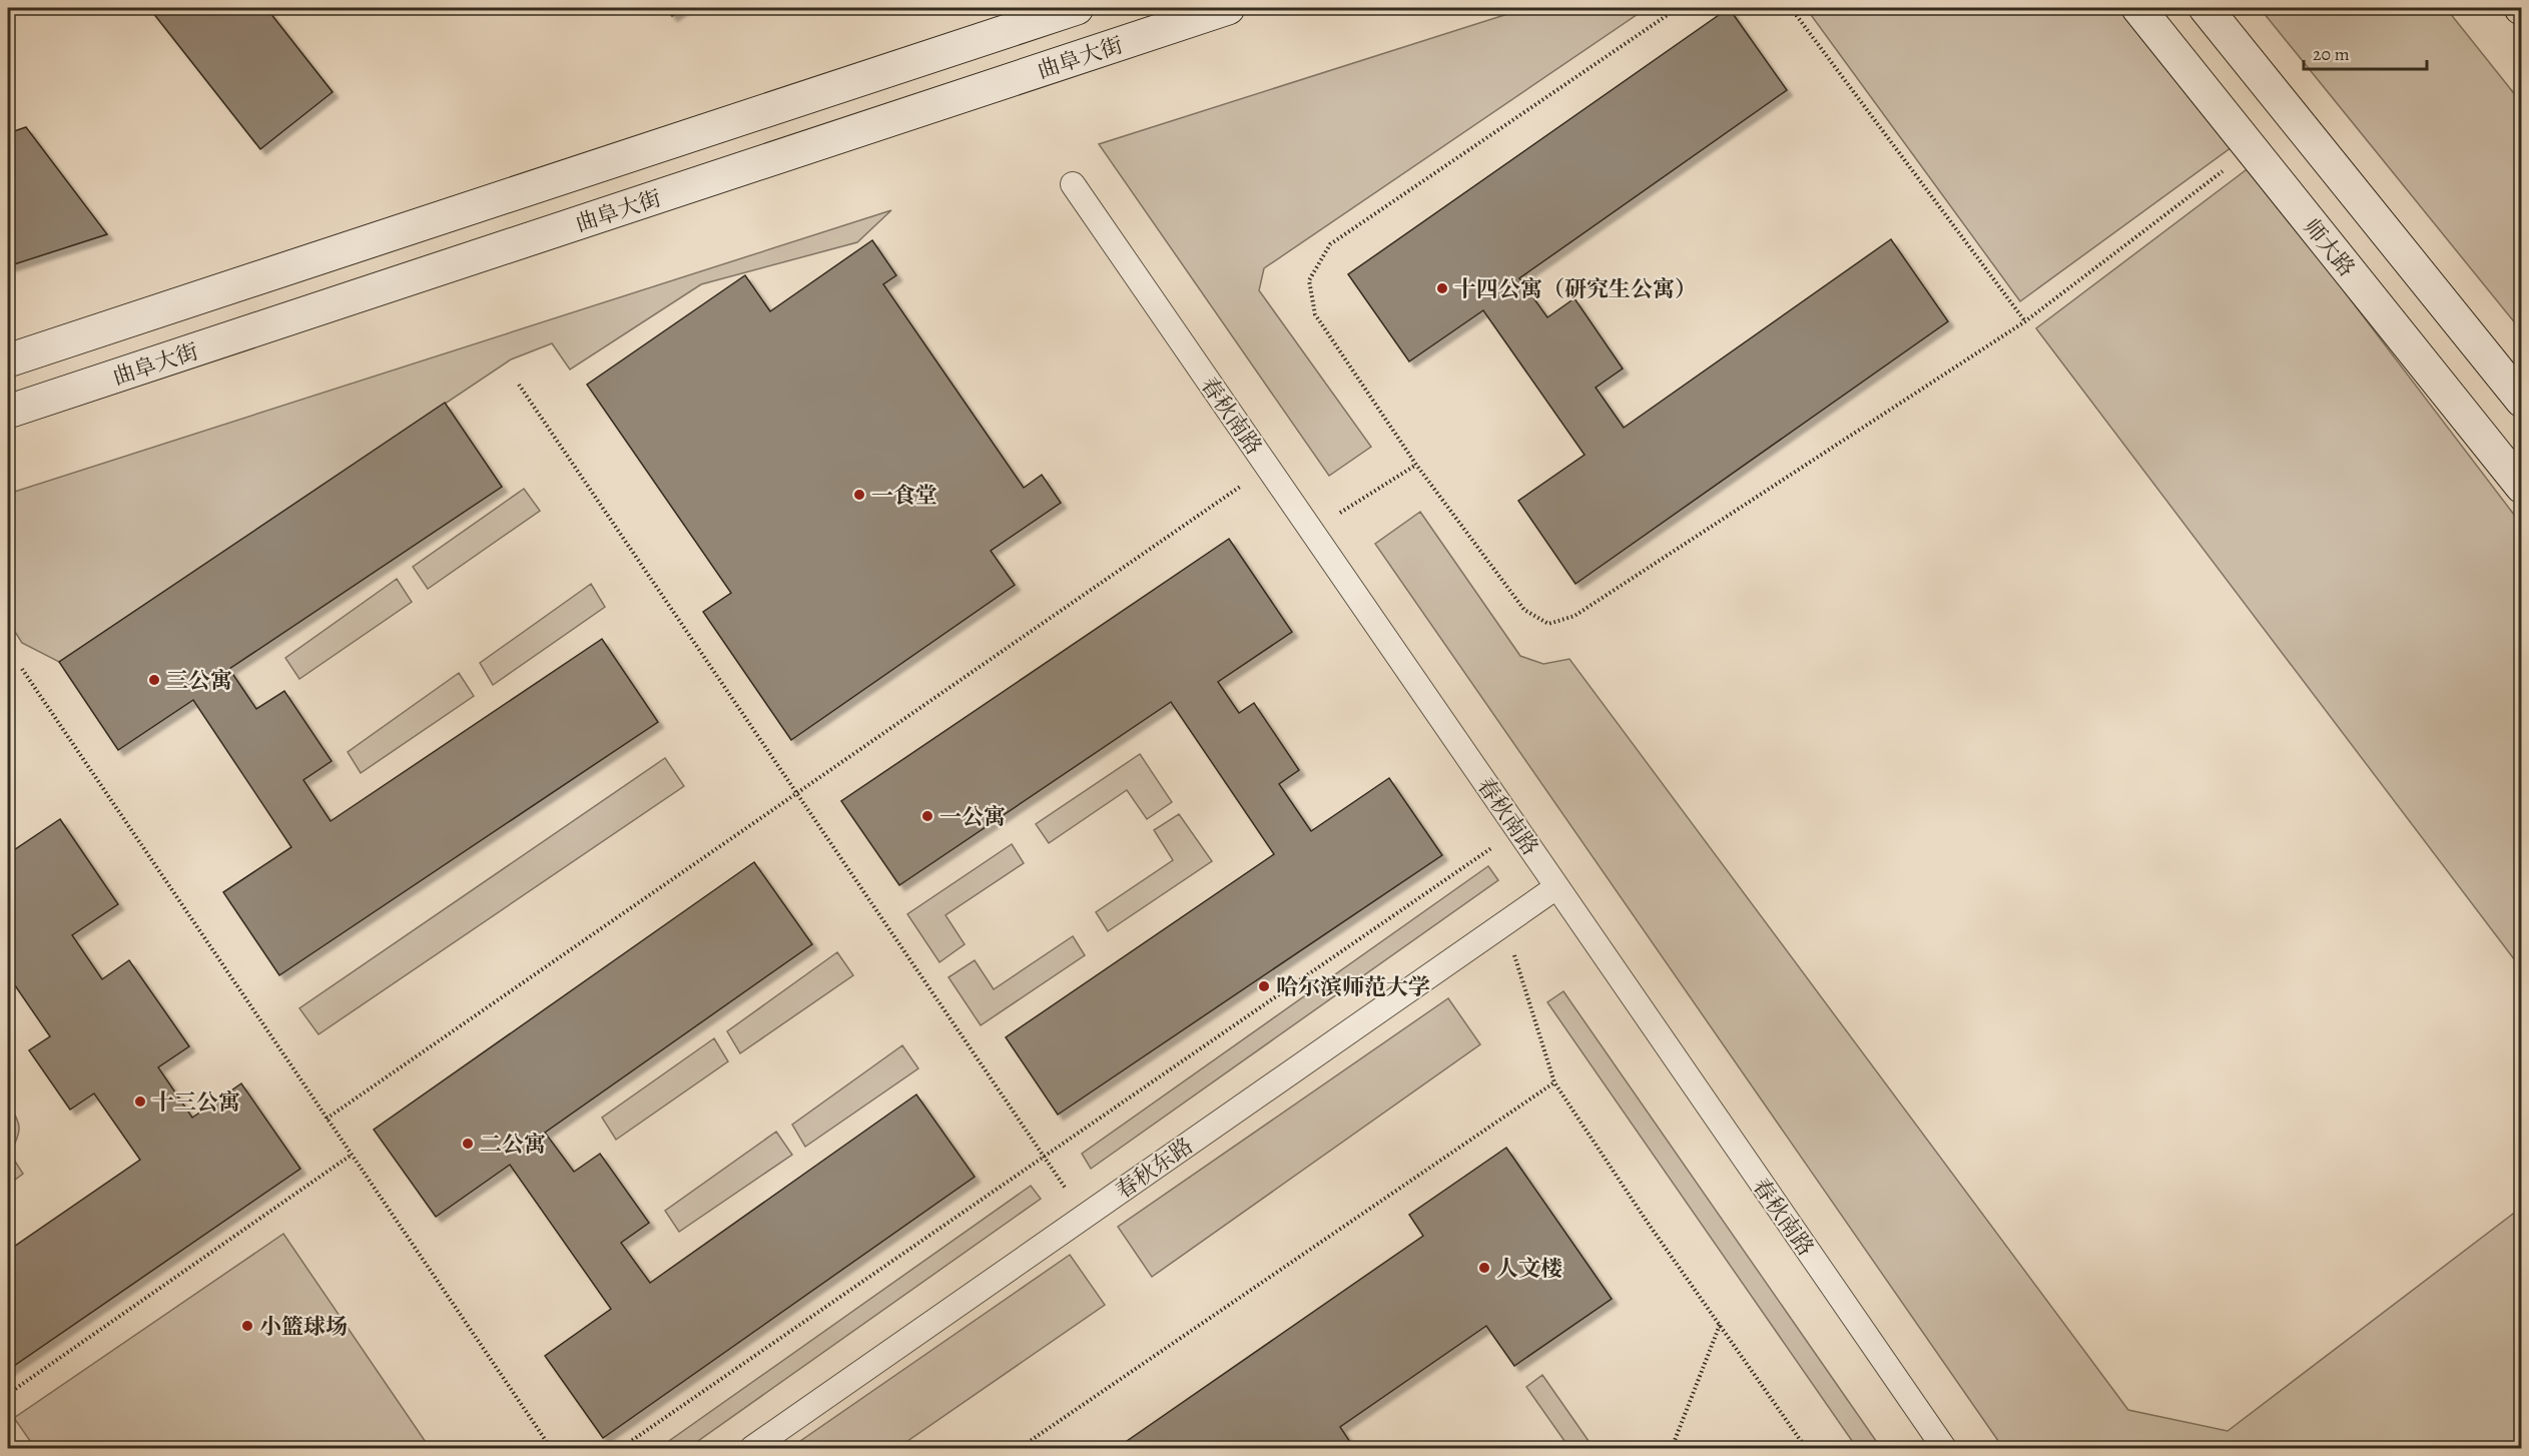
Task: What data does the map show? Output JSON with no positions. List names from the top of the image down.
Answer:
{
  "streets": {
    "street": ["曲阜大街", "师大路"],
    "lane": ["春秋南路", "春秋东路"]
  },
  "crossings": [
    ["春秋南路", "春秋东路"]
  ],
  "places": [
    "十四公寓（研究生公寓）",
    "一食堂",
    "三公寓",
    "一公寓",
    "哈尔滨师范大学",
    "十三公寓",
    "二公寓",
    "人文楼",
    "小篮球场"
  ],
  "scale_bar": "20 m"
}
